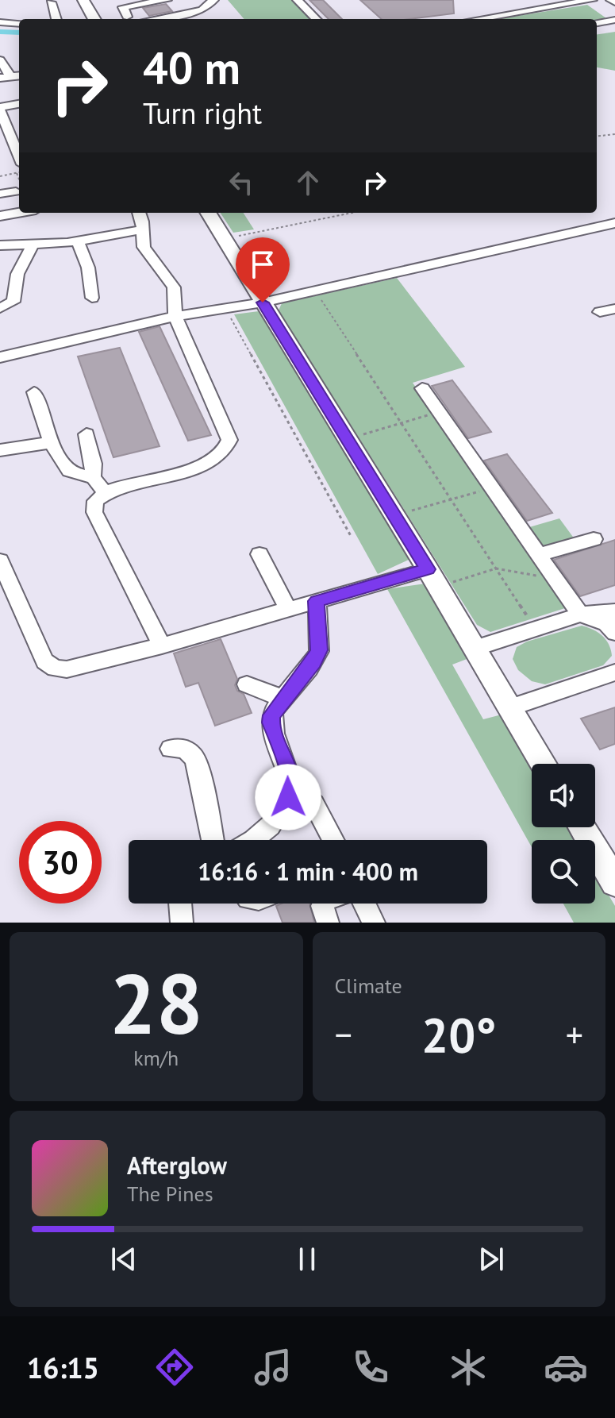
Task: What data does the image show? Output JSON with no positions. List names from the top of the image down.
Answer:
{
  "page": {
    "turn": ["40 m", "Turn right"],
    "limit": "30",
    "trip": "16:16 · 1 min · 400 m",
    "tile": [
      ["28", "km/h"],
      "Climate"
    ],
    "heat": ["−", "20°", "+"],
    "song": ["Afterglow", "The Pines"],
    "tabs": "16:15"
  }
}
